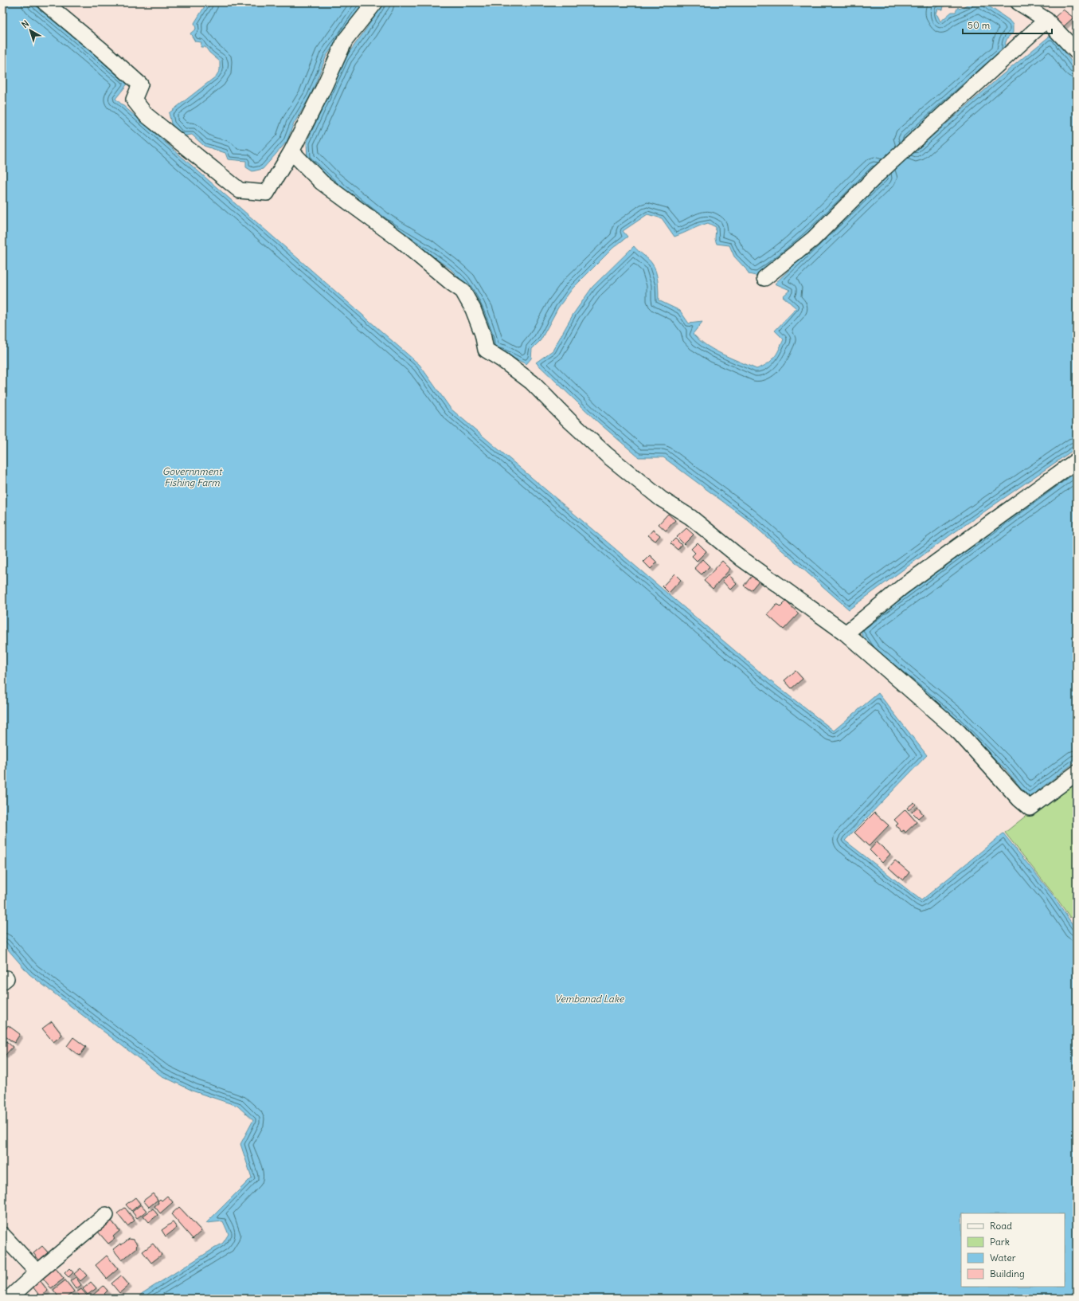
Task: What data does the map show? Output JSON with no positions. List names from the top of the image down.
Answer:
{
  "water": ["Governnment Fishing Farm", "Vembanad Lake"],
  "legend": [
    "Road",
    "Park",
    "Water",
    "Building"
  ],
  "scale_bar": "50 m",
  "north": "top left"
}
